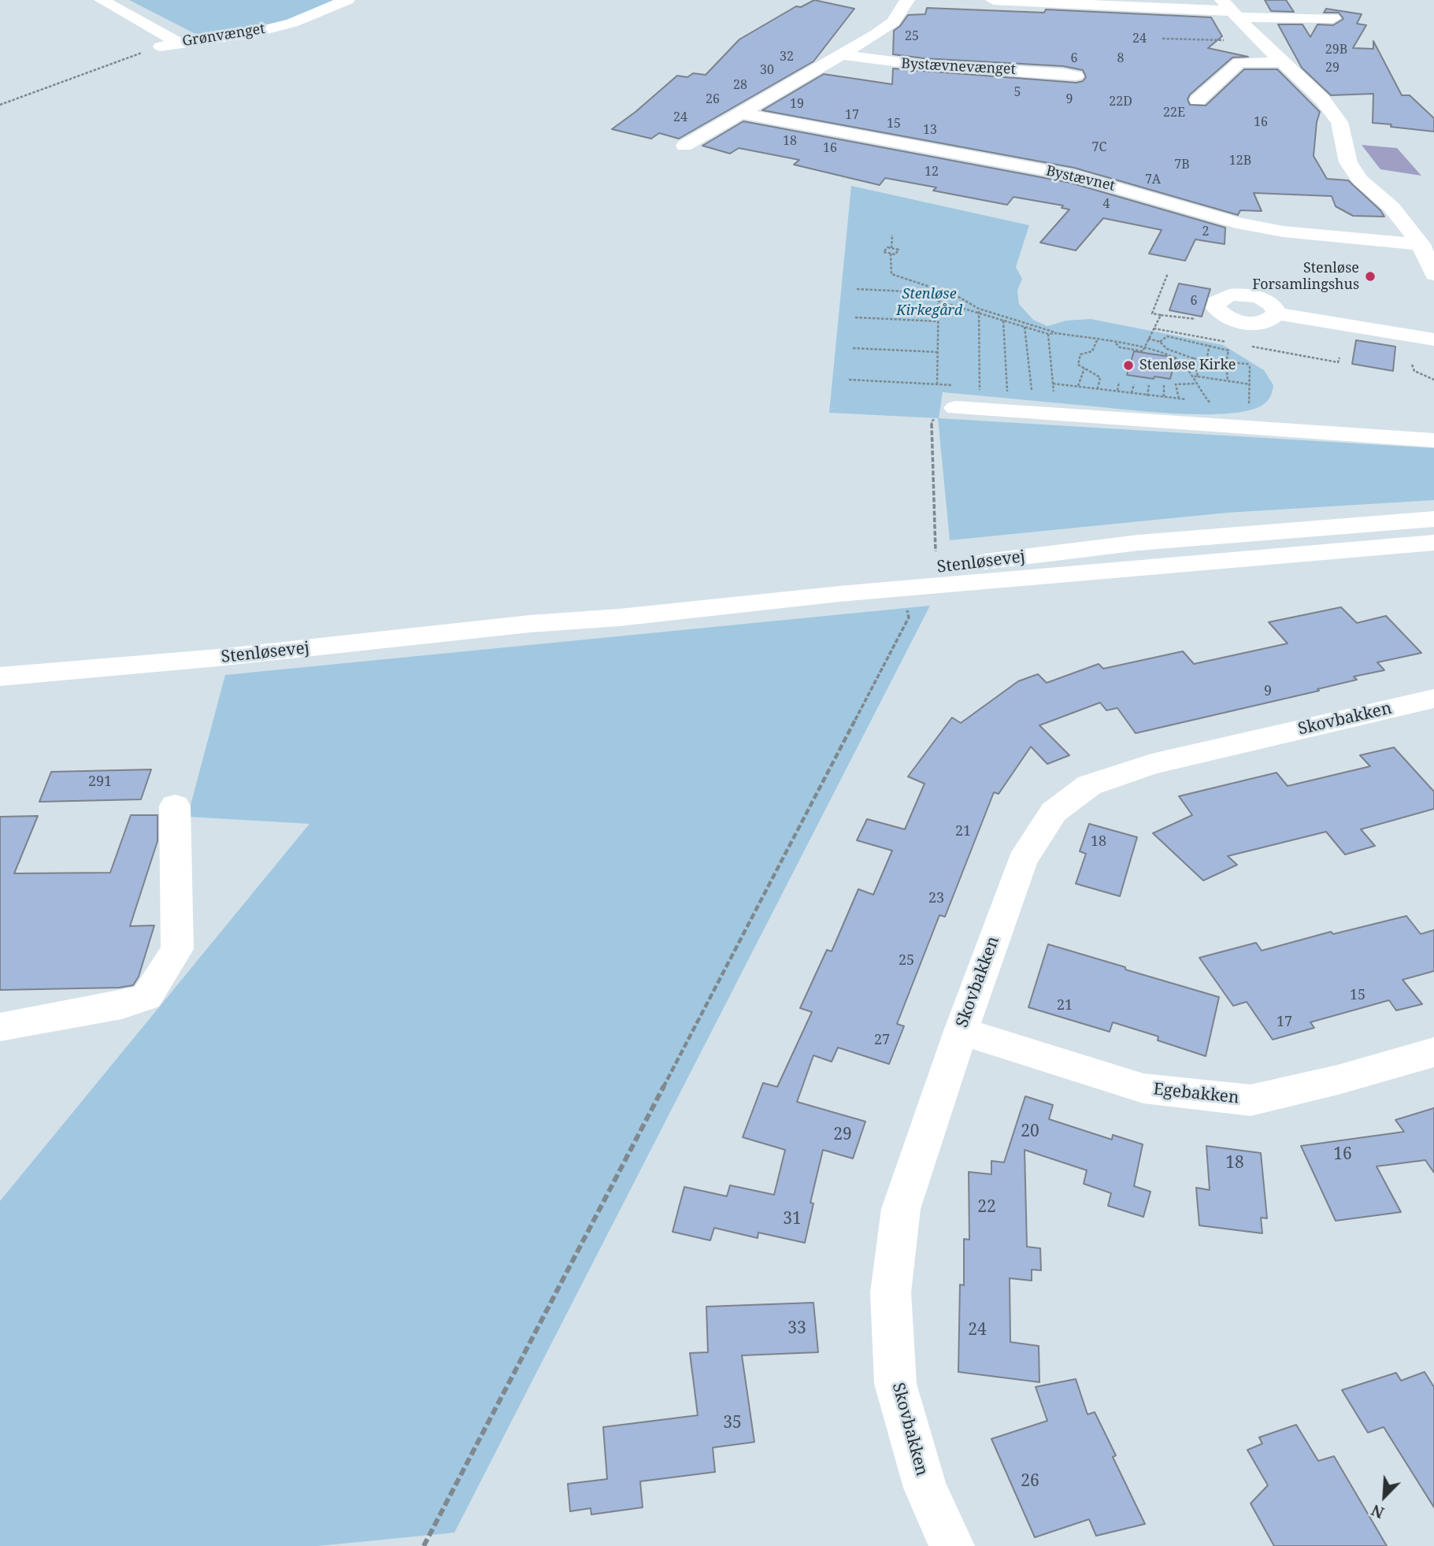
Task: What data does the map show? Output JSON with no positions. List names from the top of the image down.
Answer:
{
  "streets": {
    "street": [
      "Grønvænget",
      "Bystævnevænget",
      "Bystævnet",
      "Stenløsevej",
      "Skovbakken",
      "Egebakken"
    ]
  },
  "crossings": [
    ["Skovbakken", "Egebakken"]
  ],
  "parks": ["Stenløse Kirkegård"],
  "places": ["Stenløse Forsamlingshus", "Stenløse Kirke"],
  "house_numbers": [
    "25",
    "24",
    "29B",
    "32",
    "6",
    "8",
    "29",
    "30",
    "28",
    "5",
    "26",
    "9",
    "22D",
    "19",
    "22E",
    "17",
    "24",
    "16",
    "15",
    "13",
    "18",
    "7C",
    "16",
    "12B",
    "7B",
    "12",
    "7A",
    "4",
    "2",
    "6",
    "9",
    "291",
    "21",
    "18",
    "23",
    "25",
    "15",
    "21",
    "17",
    "27",
    "20",
    "29",
    "16",
    "18",
    "22",
    "31",
    "33",
    "24",
    "35",
    "26"
  ],
  "north": "bottom left"
}
